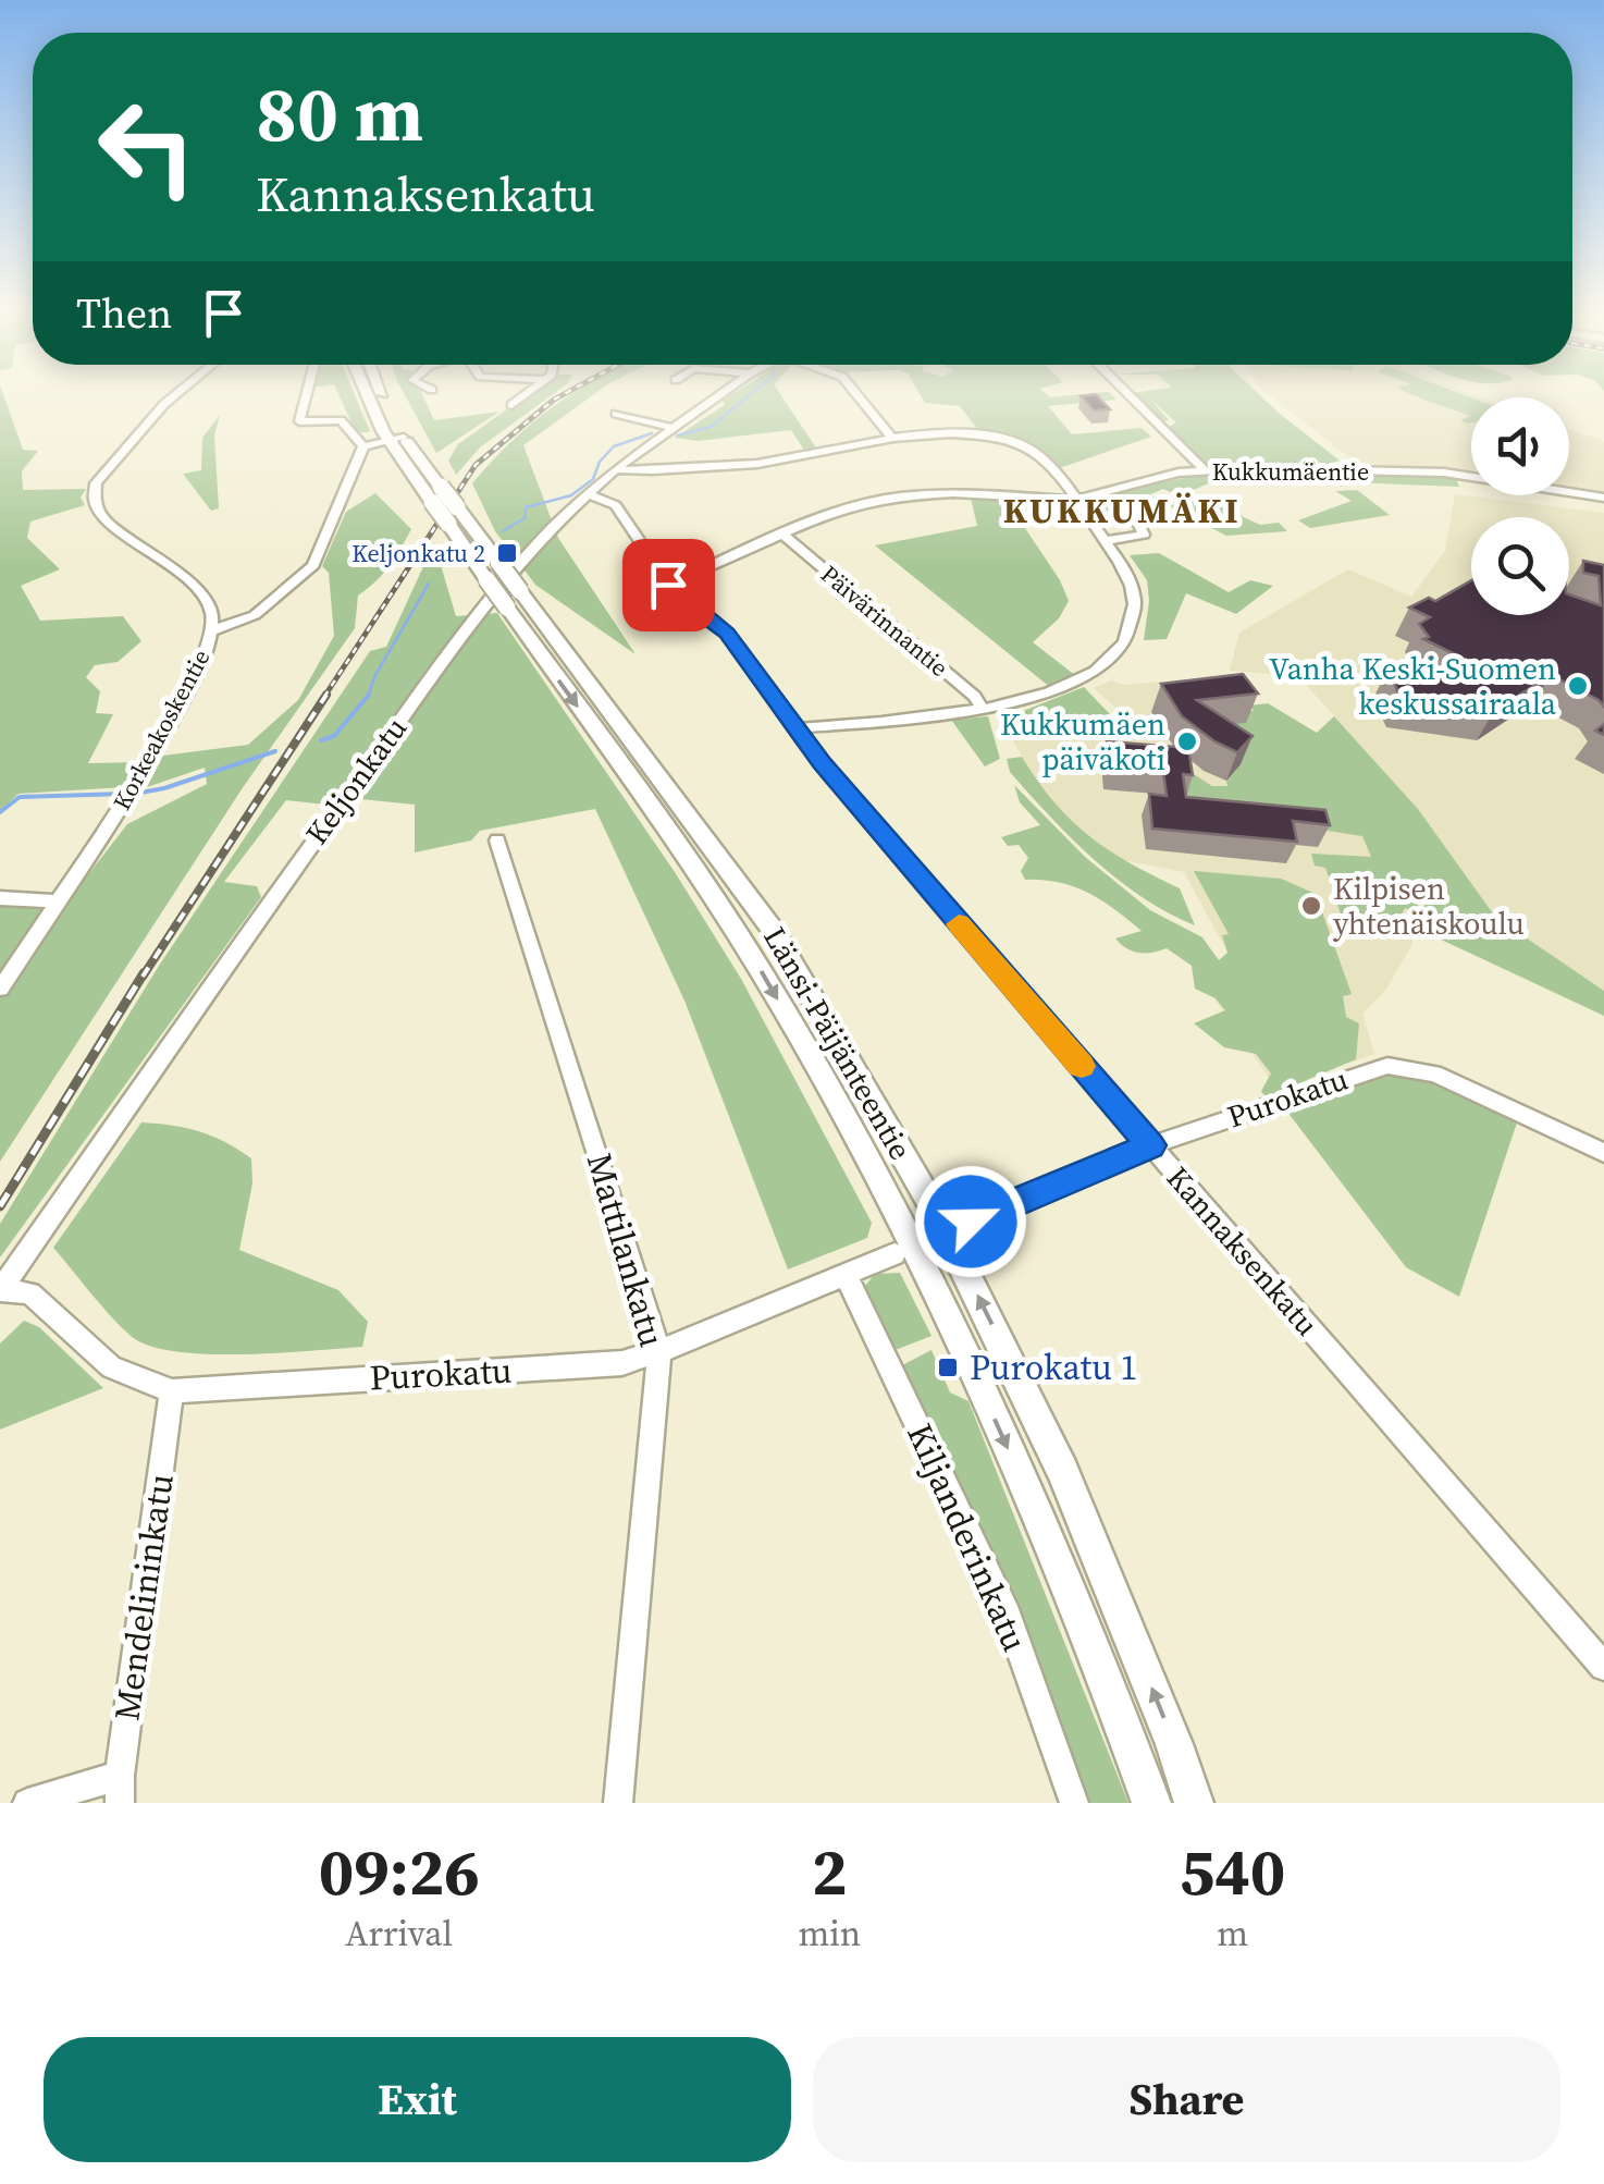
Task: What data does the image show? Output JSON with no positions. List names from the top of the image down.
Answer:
{
  "streets": {
    "main road": ["Länsi-Päijänteentie"],
    "street": [
      "Kukkumäentie",
      "Päivärinnantie",
      "Korkeakoskentie",
      "Keljonkatu",
      "Purokatu",
      "Mattilankatu",
      "Kannaksenkatu",
      "Kiljanderinkatu",
      "Mendelininkatu"
    ]
  },
  "crossings": [
    ["Kukkumäentie", "Päivärinnantie"],
    ["Kukkumäentie", "Kannaksenkatu"],
    ["Keljonkatu", "Purokatu"],
    ["Keljonkatu", "Kannaksenkatu"],
    ["Purokatu", "Mattilankatu"],
    ["Purokatu", "Kannaksenkatu"],
    ["Purokatu", "Kiljanderinkatu"],
    ["Purokatu", "Mendelininkatu"]
  ],
  "districts": ["KUKKUMÄKI"],
  "places": {
    "transit": ["Keljonkatu 2", "Purokatu 1"],
    "other": ["Vanha Keski-Suomen keskussairaala", "Kukkumäen päiväkoti", "Kilpisen yhtenäiskoulu"]
  },
  "page": {
    "turn": ["80 m", "Kannaksenkatu"],
    "then": "Then",
    "eta": [
      "09:26",
      "Arrival",
      "2",
      "min",
      "540",
      "m"
    ],
    "buttons": ["Exit", "Share"]
  }
}
